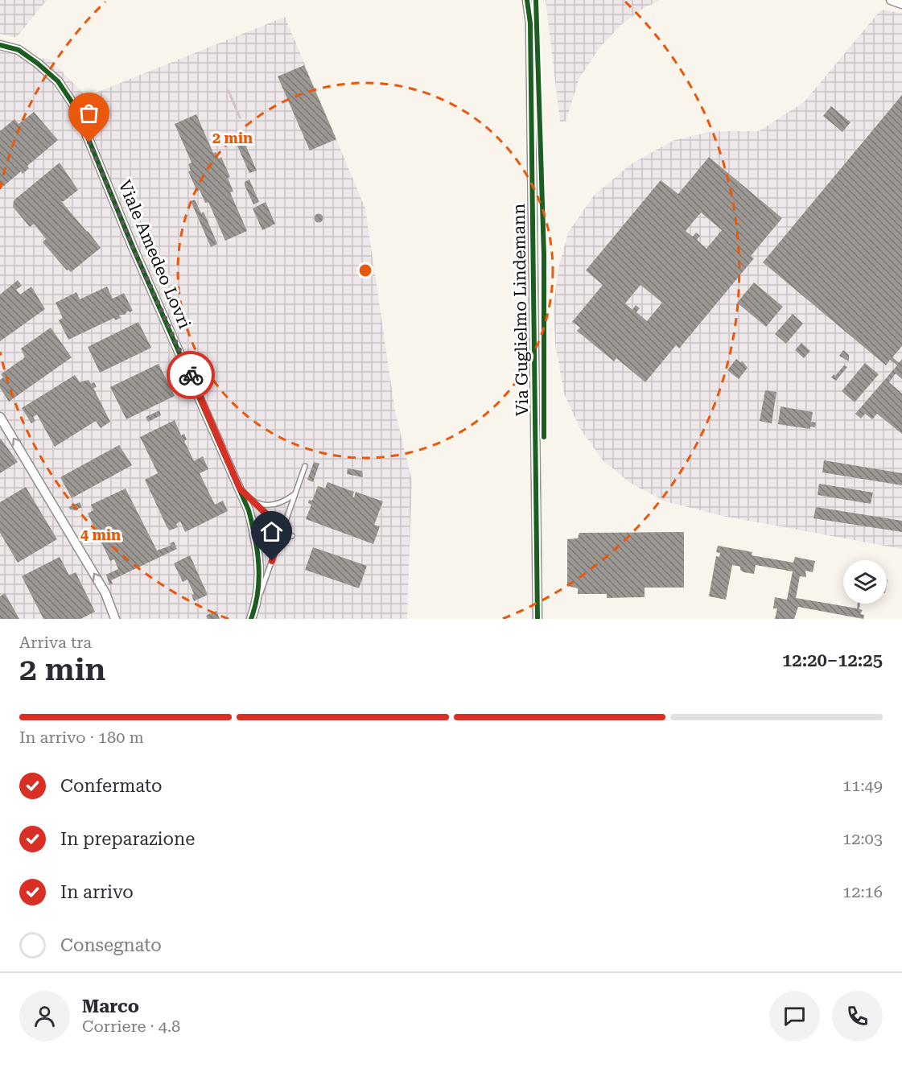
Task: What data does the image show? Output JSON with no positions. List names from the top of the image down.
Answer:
{
  "streets": {
    "street": ["Viale Amedeo Lovri", "Via Guglielmo Lindemann"]
  },
  "page": {
    "heading": ["2 min", "Arriva tra", "12:20–12:25"],
    "panel": ["Marco", "Corriere · 4.8"],
    "bar": "In arrivo · 180 m",
    "list": [
      ["Confermato", "11:49"],
      ["In preparazione", "12:03"],
      ["In arrivo", "12:16"],
      "Consegnato"
    ]
  },
  "rings": ["2 min", "4 min"]
}
